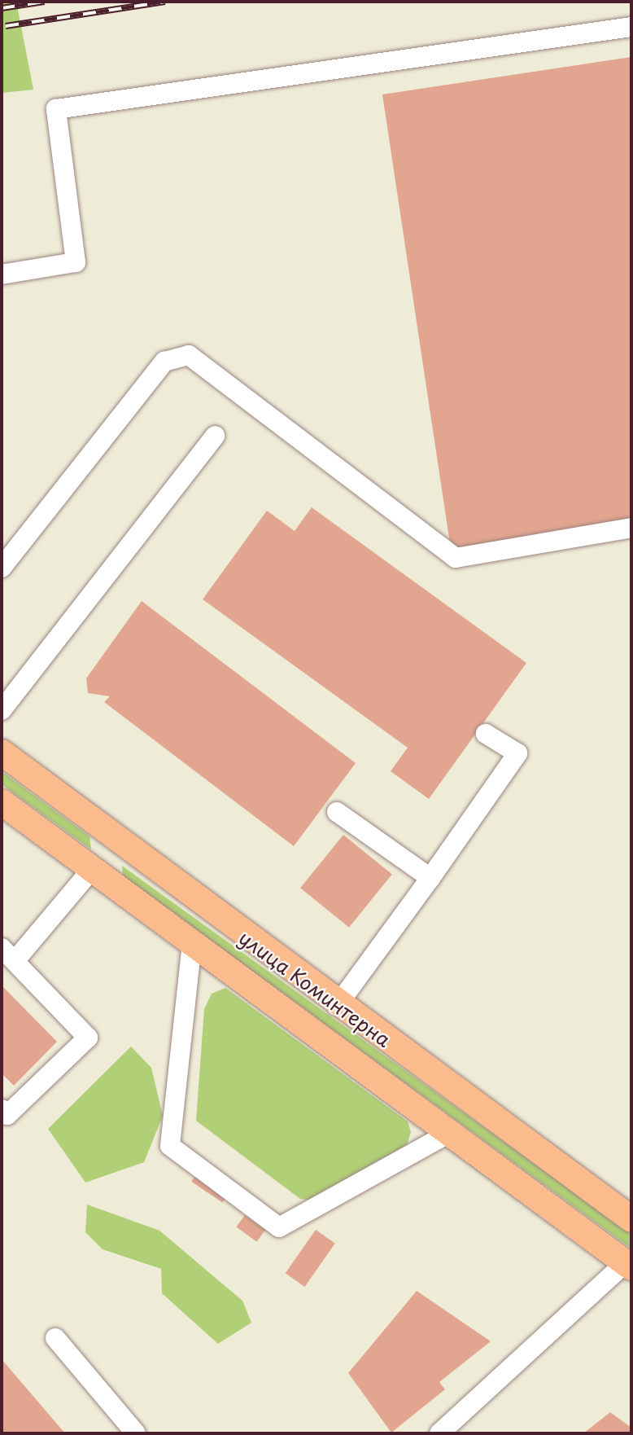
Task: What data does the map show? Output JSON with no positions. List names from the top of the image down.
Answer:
{
  "streets": {
    "main road": ["улица Коминтерна"]
  }
}
